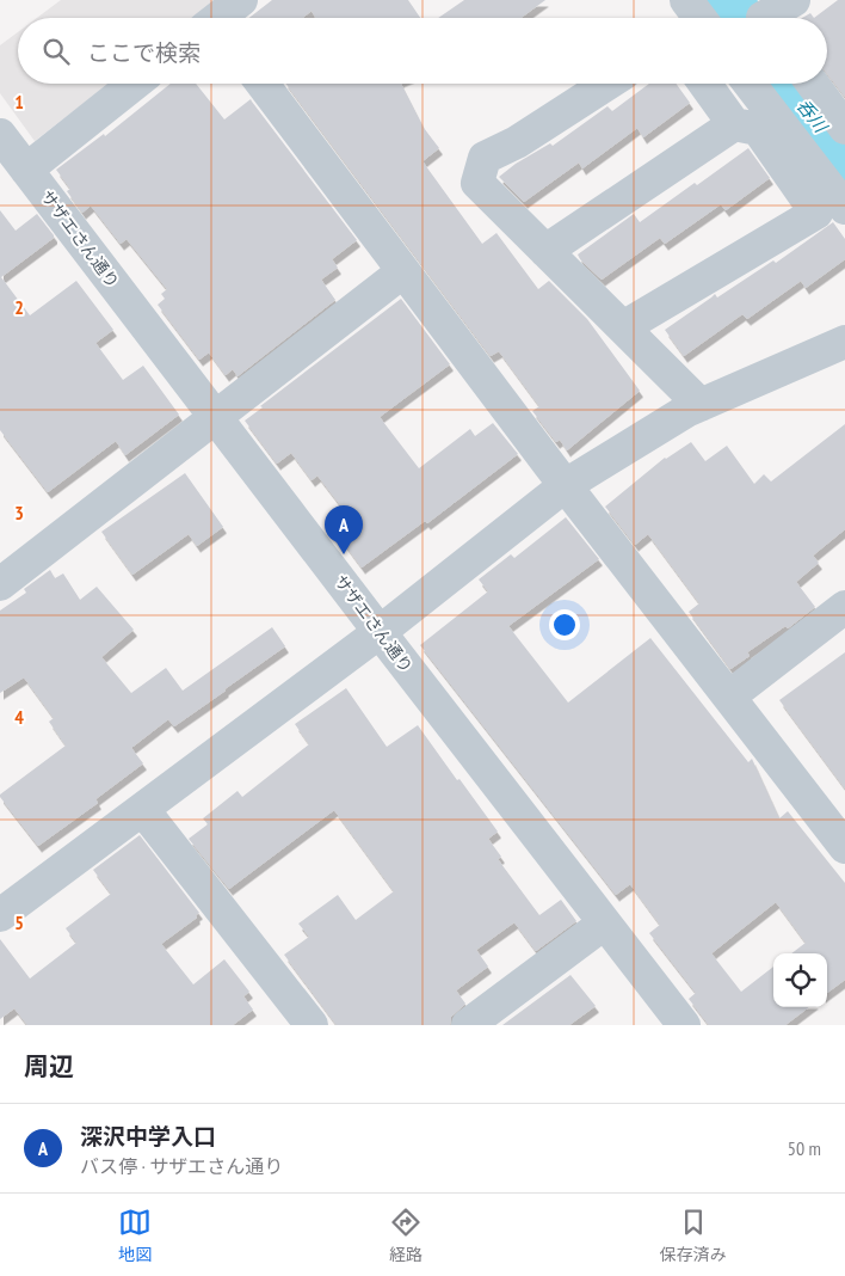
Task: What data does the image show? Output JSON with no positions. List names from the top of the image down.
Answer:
{
  "streets": {
    "street": ["サザエさん通り"]
  },
  "water": ["呑川"],
  "page": {
    "search": "ここで検索",
    "pins": "A",
    "heading": "周辺",
    "list": [
      {
        "mark": "A",
        "name": "深沢中学入口",
        "note": "バス停 · サザエさん通り",
        "value": "50 m"
      }
    ],
    "nav": ["地図", "経路", "保存済み"]
  },
  "grid": {
    "rows": [
      "1",
      "2",
      "3",
      "4",
      "5"
    ]
  }
}
